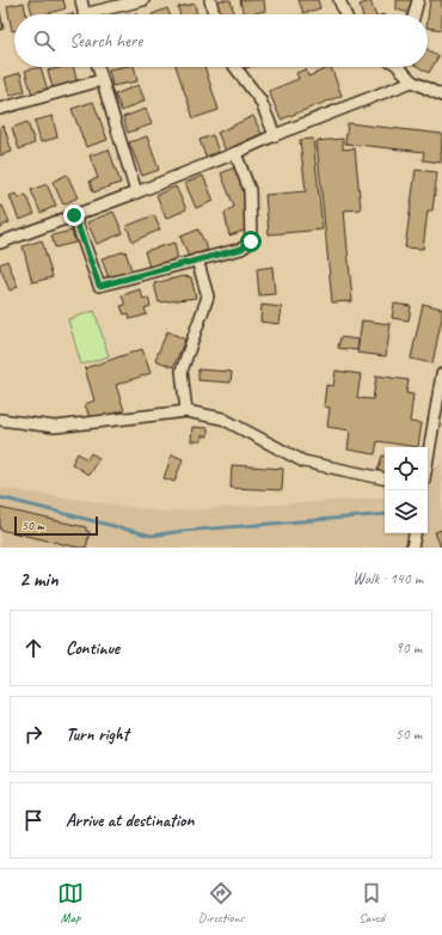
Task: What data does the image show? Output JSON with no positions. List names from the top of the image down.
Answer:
{
  "scale_bar": "50 m",
  "page": {
    "search": "Search here",
    "scale": "50 m",
    "heading": ["2 min", "Walk · 140 m"],
    "list": [
      ["Continue", "90 m"],
      ["Turn right", "50 m"],
      "Arrive at destination"
    ],
    "nav": ["Map", "Directions", "Saved"]
  }
}
